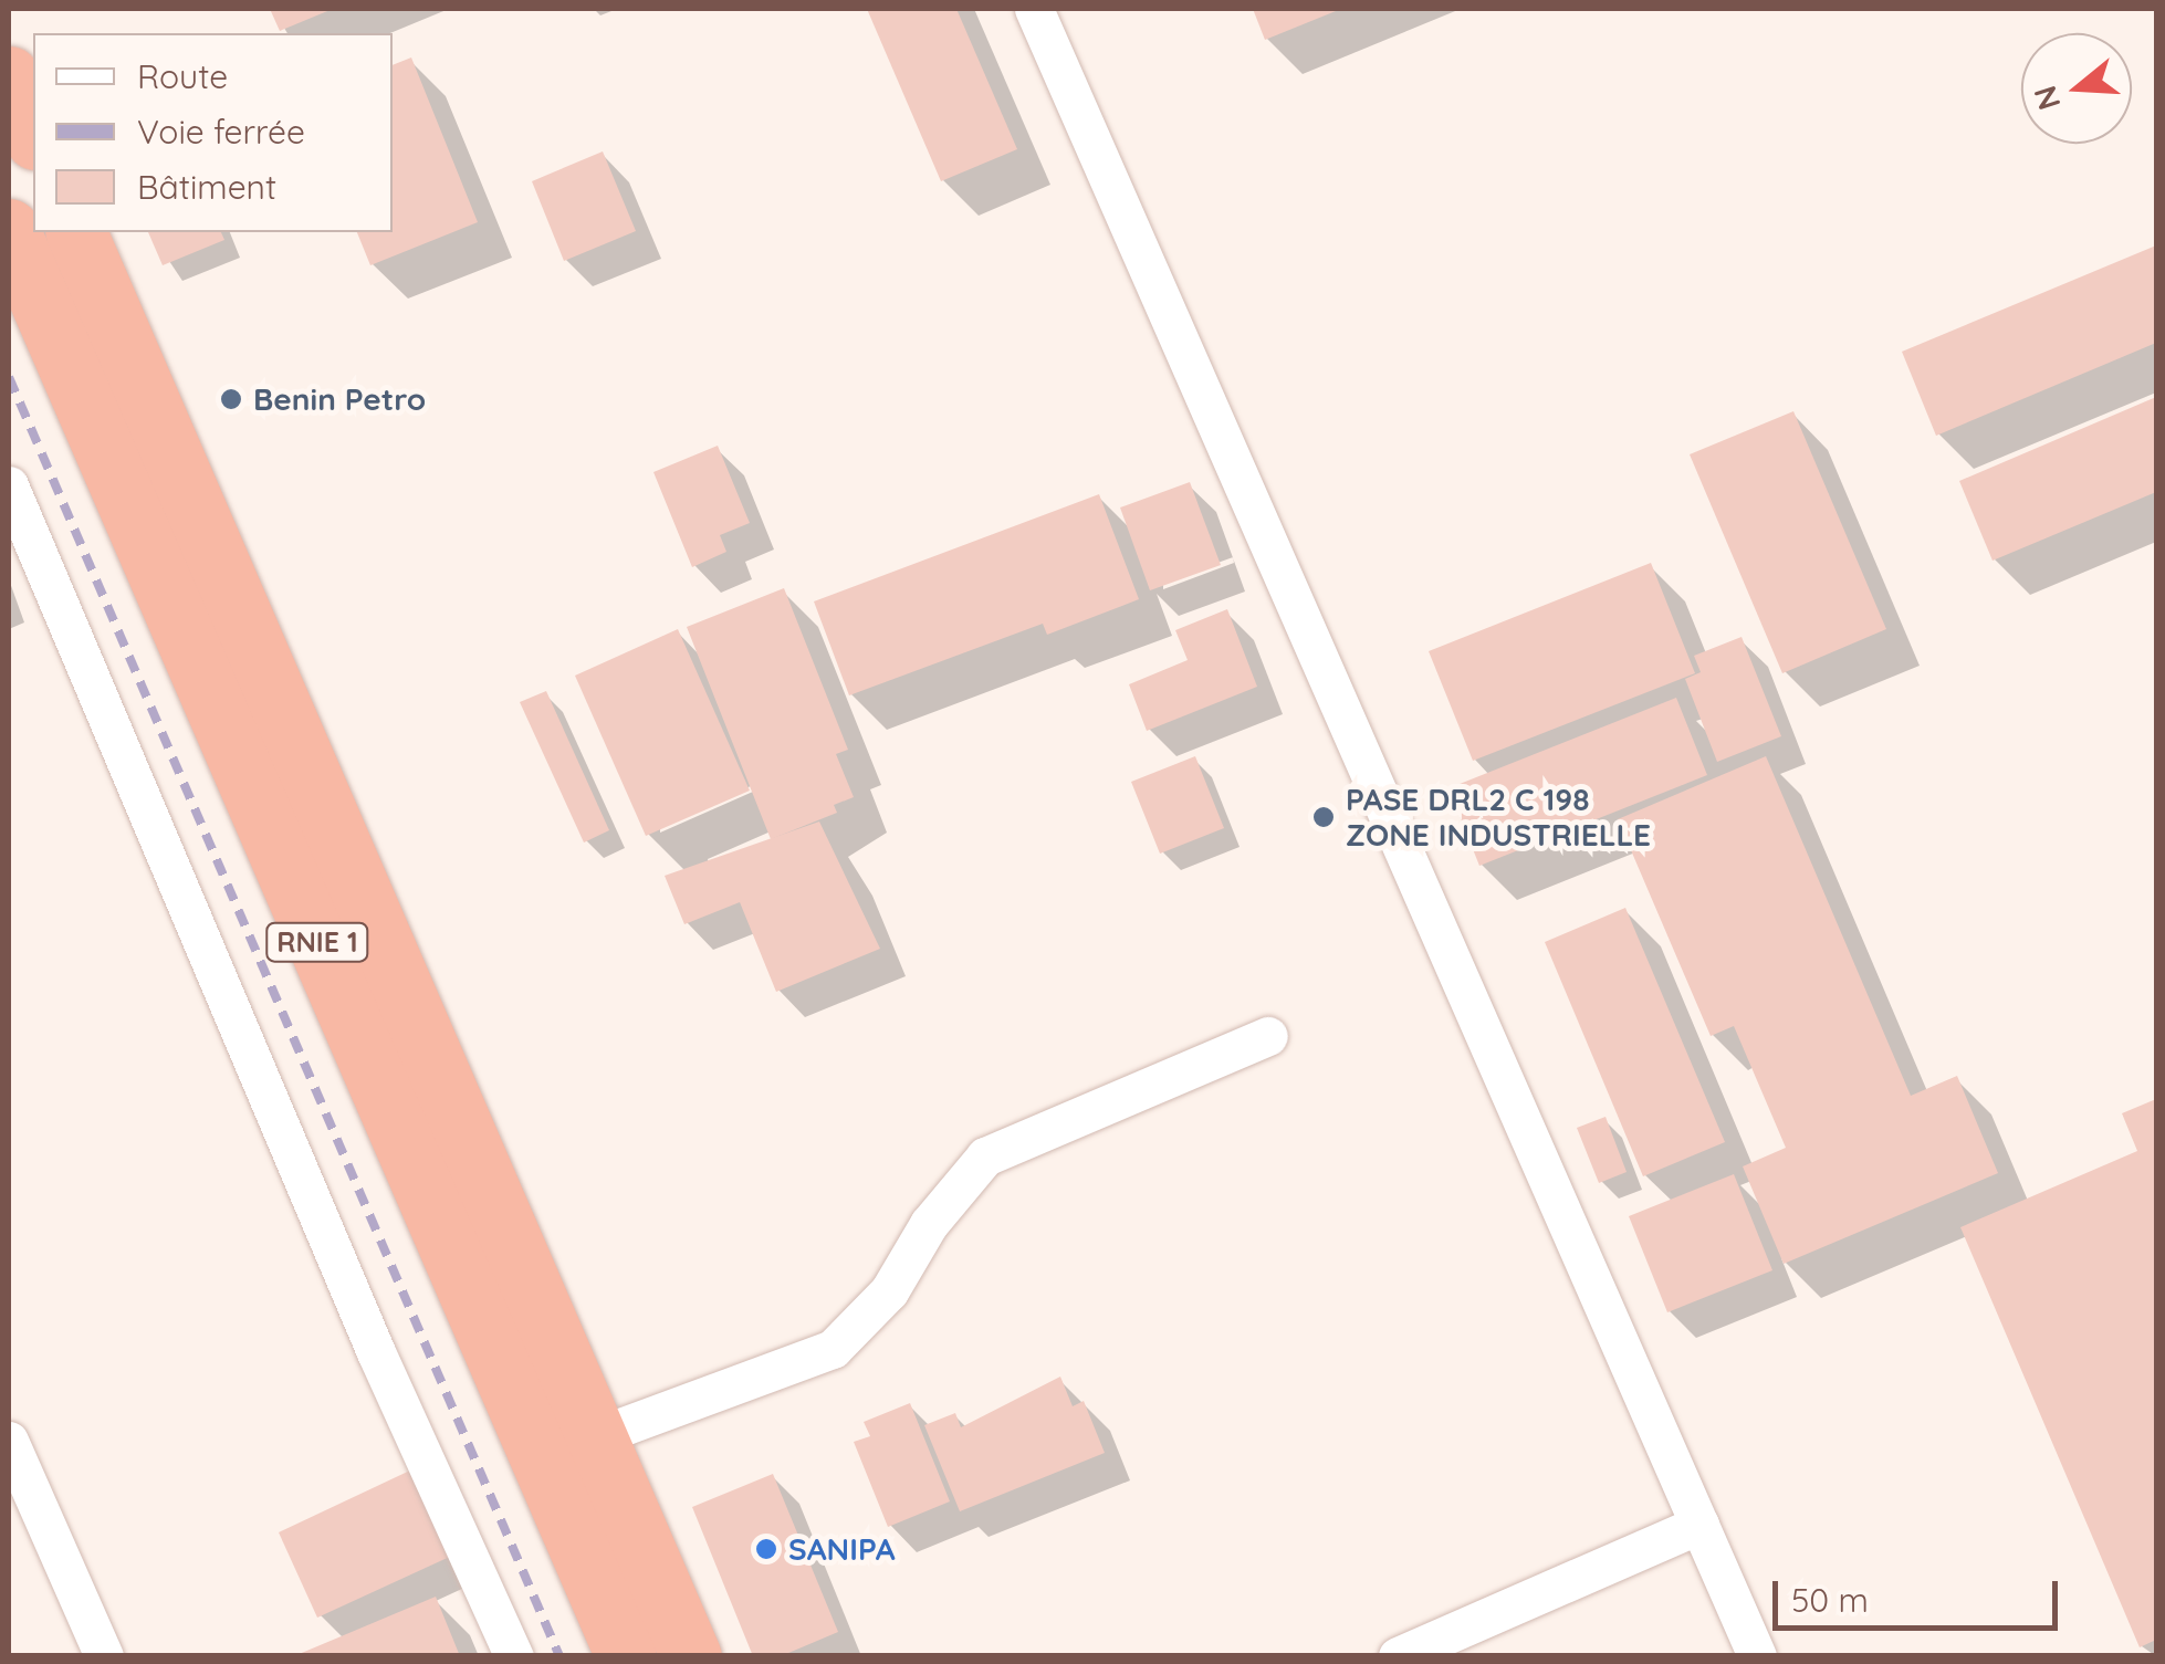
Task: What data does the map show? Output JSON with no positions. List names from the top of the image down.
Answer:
{
  "streets": {
    "highway": ["RNIE 1"]
  },
  "places": ["Benin Petro", "PASE DRL2 C 198 ZONE INDUSTRIELLE", "SANIPA"],
  "legend": ["Route", "Voie ferrée", "Bâtiment"],
  "scale_bar": "50 m",
  "north": "left"
}
